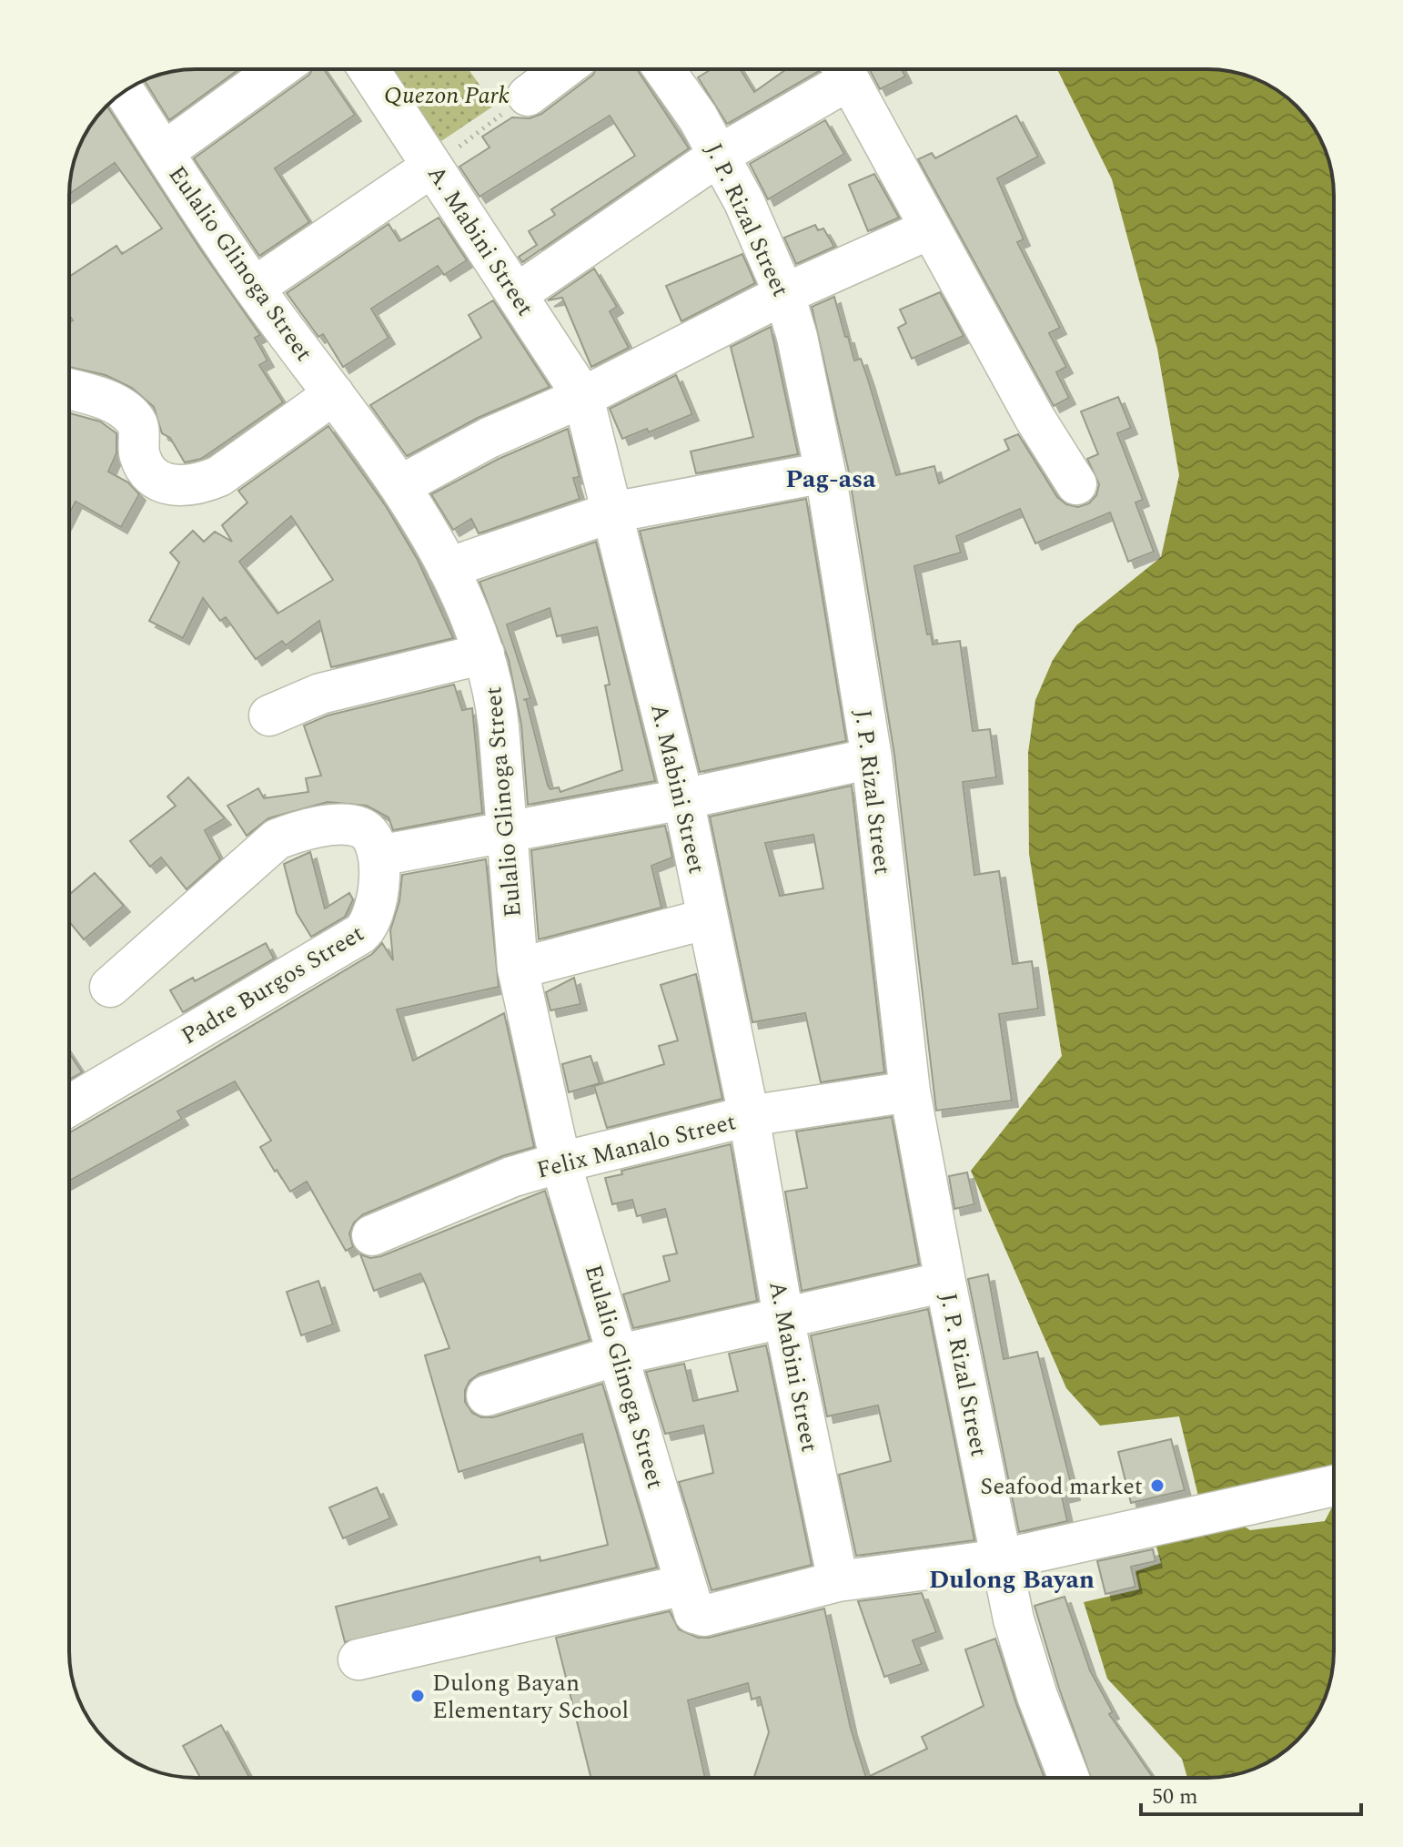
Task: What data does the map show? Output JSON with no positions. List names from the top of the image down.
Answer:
{
  "streets": {
    "street": [
      "J. P. Rizal Street",
      "A. Mabini Street",
      "Eulalio Glinoga Street",
      "Padre Burgos Street",
      "Felix Manalo Street"
    ]
  },
  "crossings": [
    ["J. P. Rizal Street", "Felix Manalo Street"],
    ["A. Mabini Street", "Felix Manalo Street"],
    ["Eulalio Glinoga Street", "Felix Manalo Street"]
  ],
  "districts": ["Pag-asa", "Dulong Bayan"],
  "parks": ["Quezon Park"],
  "places": ["Seafood market", "Dulong Bayan Elementary School"],
  "scale_bar": "50 m"
}
